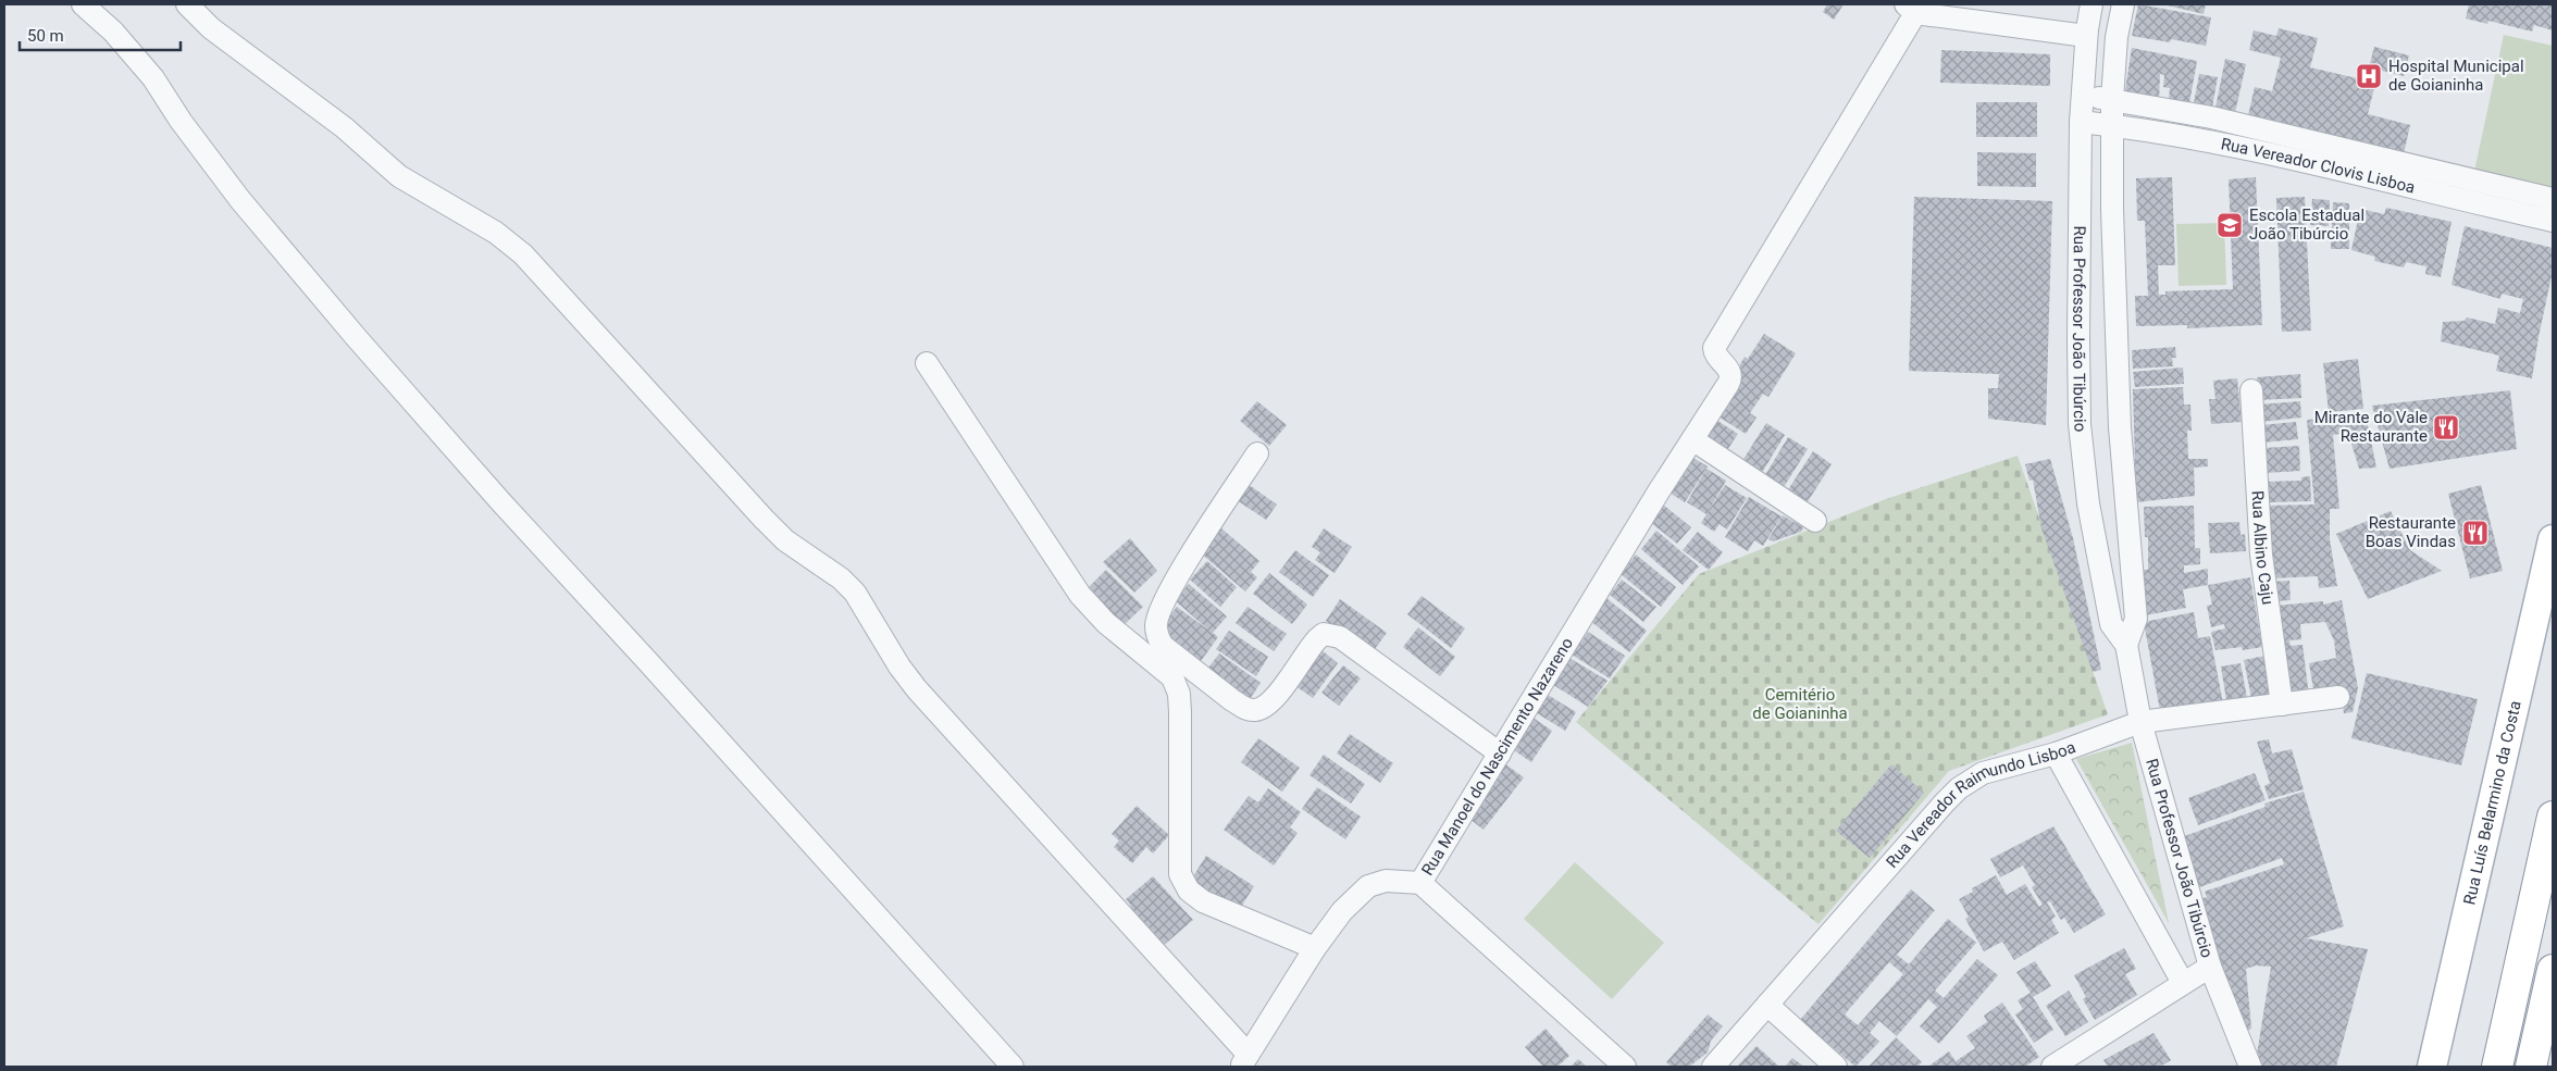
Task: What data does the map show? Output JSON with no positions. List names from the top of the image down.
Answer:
{
  "streets": {
    "main road": ["Rua Luís Belarmino da Costa"],
    "street": [
      "Rua Vereador Clovis Lisboa",
      "Rua Professor João Tibúrcio",
      "Rua Albino Caju",
      "Rua Manoel do Nascimento Nazareno",
      "Rua Vereador Raimundo Lisboa"
    ]
  },
  "crossings": [
    ["Rua Vereador Clovis Lisboa", "Rua Professor João Tibúrcio"],
    ["Rua Professor João Tibúrcio", "Rua Vereador Raimundo Lisboa"],
    ["Rua Albino Caju", "Rua Vereador Raimundo Lisboa"]
  ],
  "parks": ["Cemitério de Goianinha"],
  "places": {
    "hospital": ["Hospital Municipal de Goianinha"],
    "school or university": ["Escola Estadual João Tibúrcio"],
    "restaurant": ["Mirante do Vale Restaurante", "Restaurante Boas Vindas"]
  },
  "scale_bar": "50 m"
}
